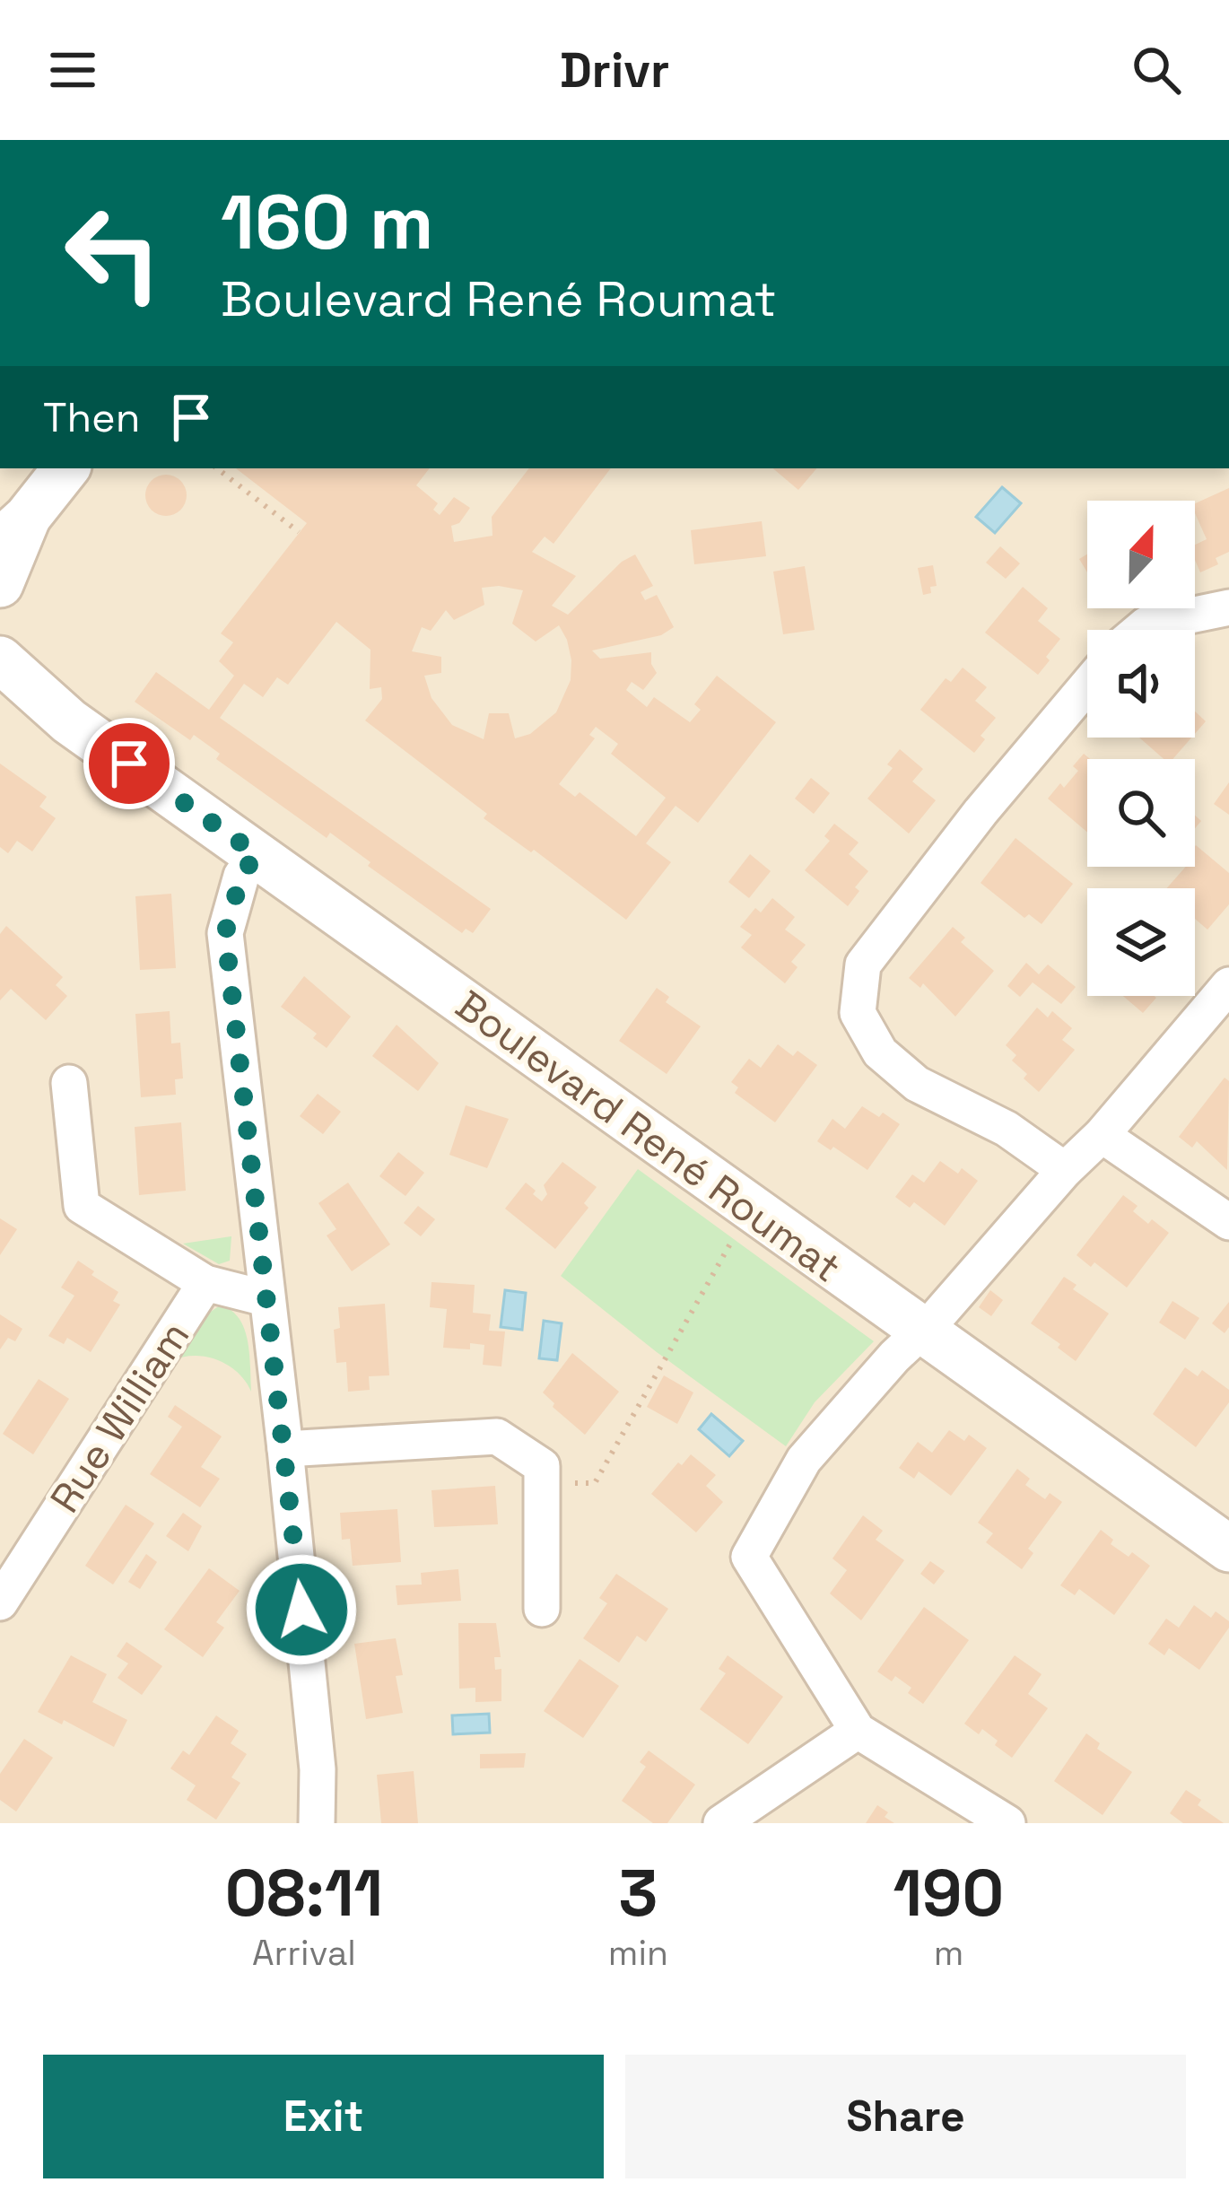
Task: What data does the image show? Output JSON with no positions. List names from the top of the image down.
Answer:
{
  "streets": {
    "street": ["Boulevard René Roumat", "Rue William"]
  },
  "north": "top",
  "page": {
    "header": "Drivr",
    "turn": ["160 m", "Boulevard René Roumat"],
    "then": "Then",
    "eta": [
      "08:11",
      "Arrival",
      "3",
      "min",
      "190",
      "m"
    ],
    "buttons": ["Exit", "Share"]
  }
}
